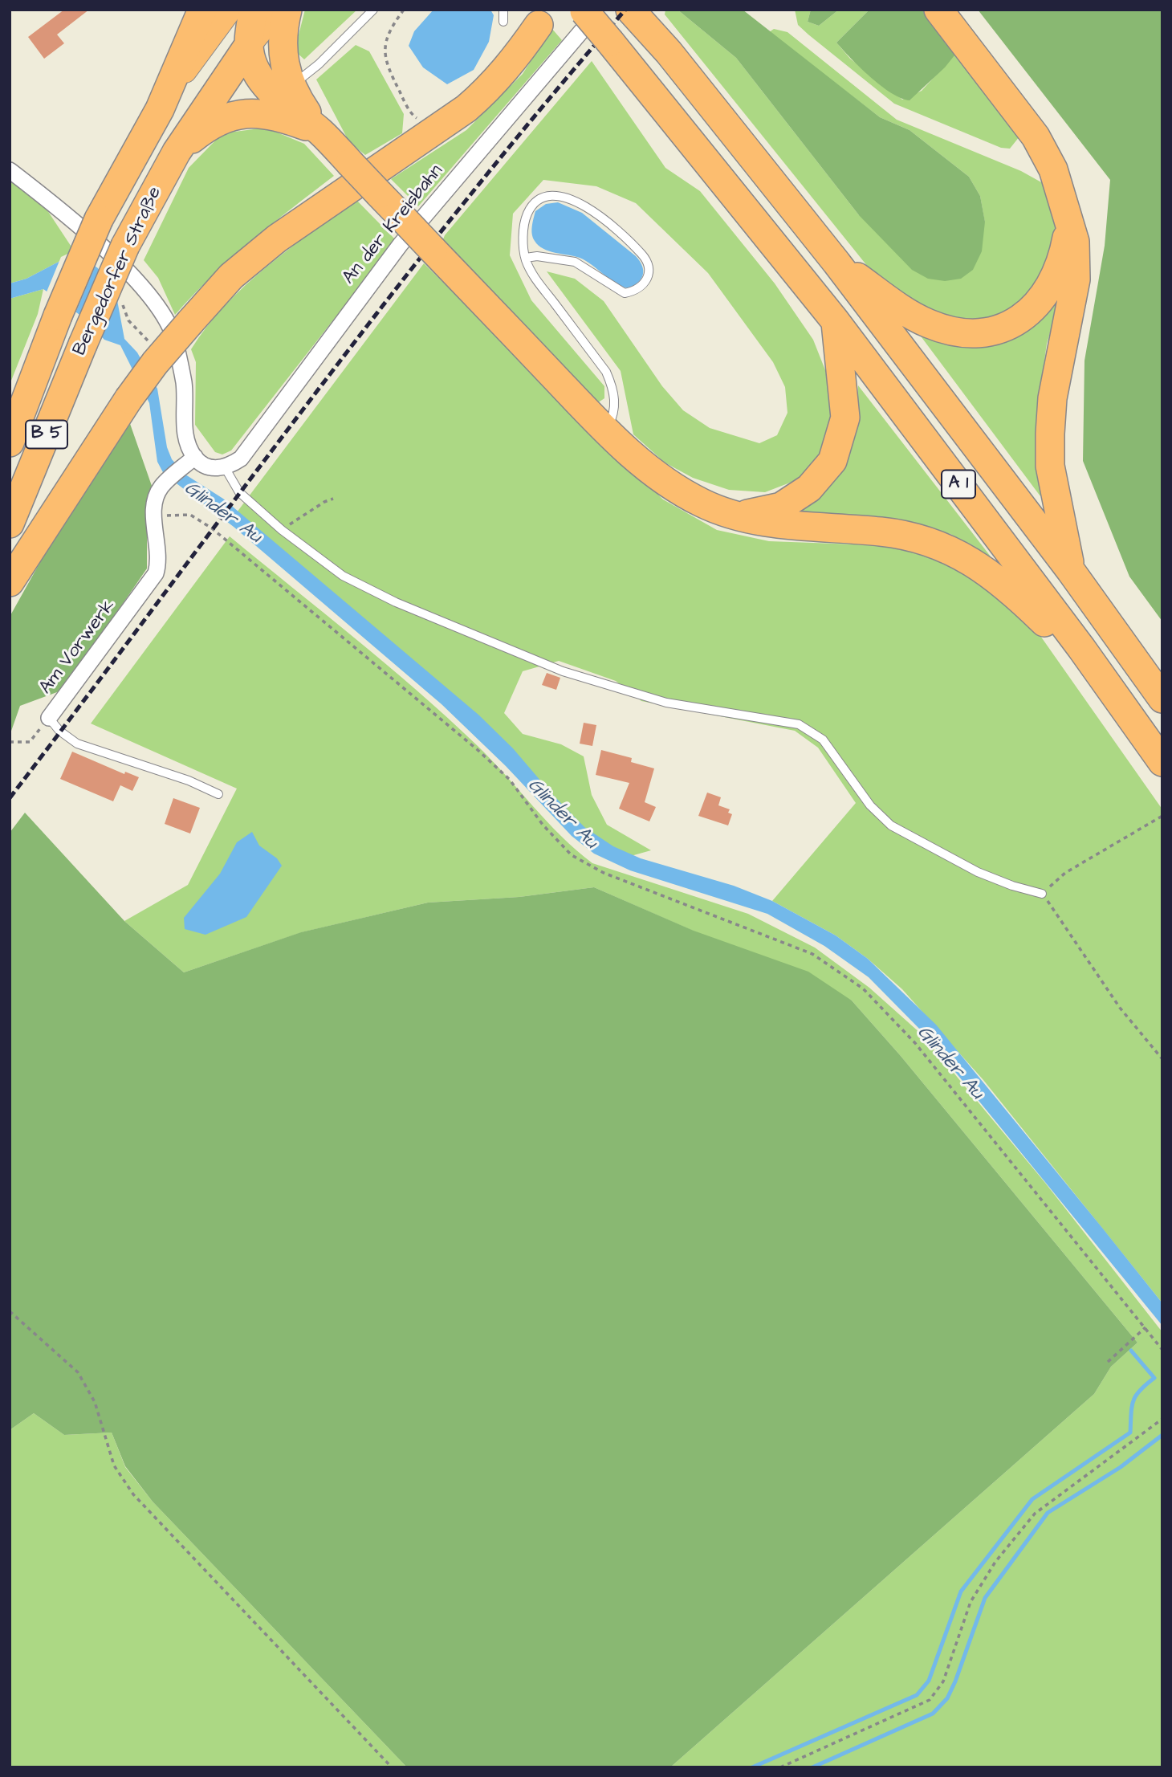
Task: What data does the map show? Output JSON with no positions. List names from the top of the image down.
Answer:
{
  "streets": {
    "highway": ["Bergedorfer Straße", "B 5", "A 1"],
    "street": ["An der Kreisbahn", "Am Vorwerk"]
  },
  "crossings": [
    ["An der Kreisbahn", "A 1"]
  ],
  "water": ["Glinder Au"]
}
